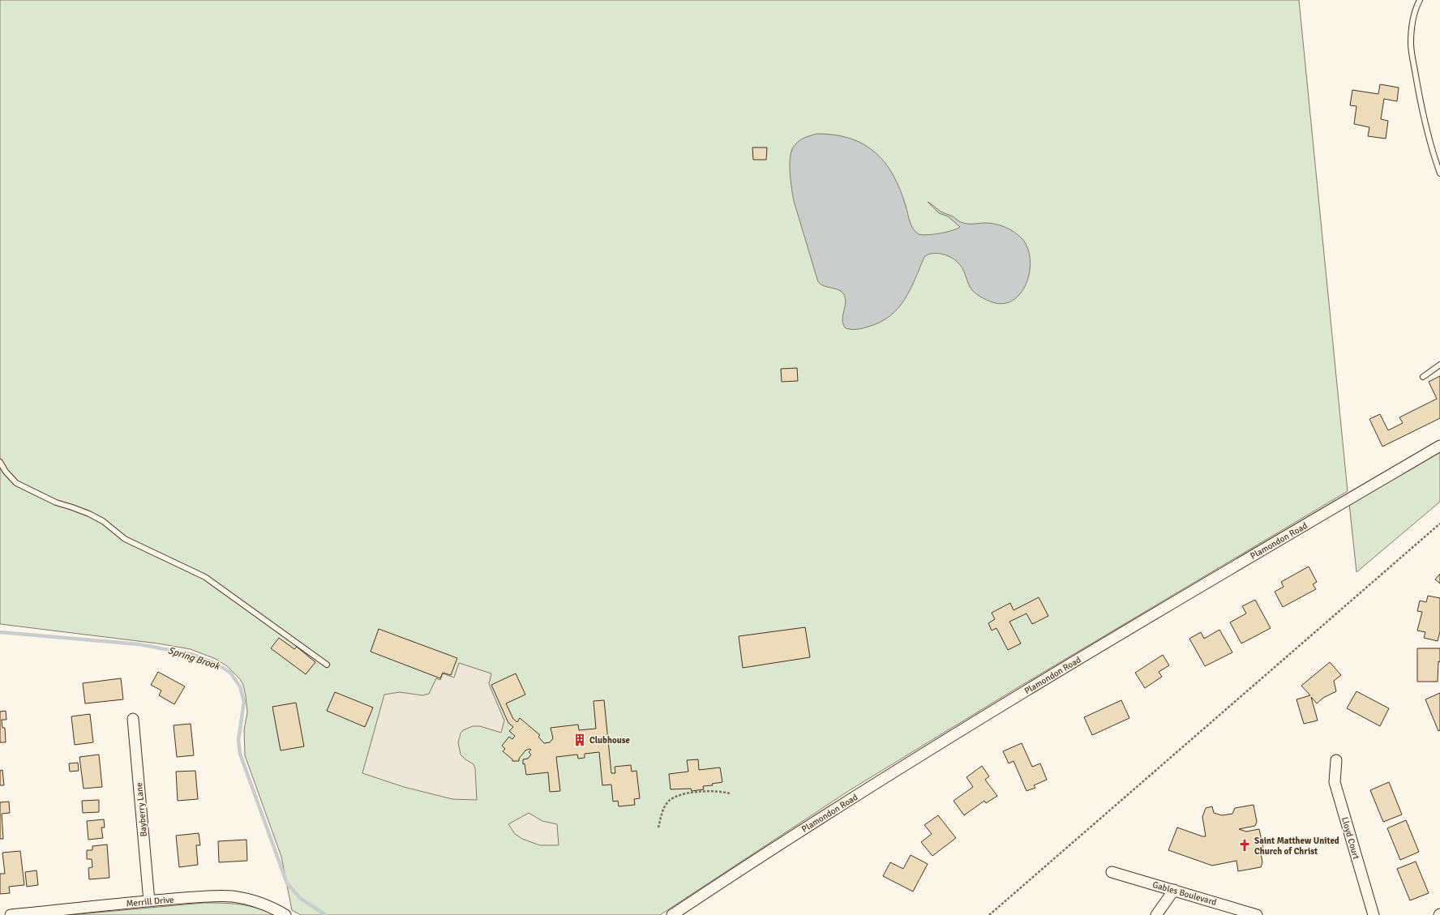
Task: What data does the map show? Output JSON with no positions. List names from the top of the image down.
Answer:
{
  "streets": {
    "street": [
      "Plamondon Road",
      "Bayberry Lane",
      "Lloyd Court",
      "Gables Boulevard",
      "Merrill Drive"
    ]
  },
  "crossings": [
    ["Bayberry Lane", "Merrill Drive"]
  ],
  "water": ["Spring Brook"],
  "places": {
    "building": ["Clubhouse"],
    "church": ["Saint Matthew United Church of Christ"]
  }
}
